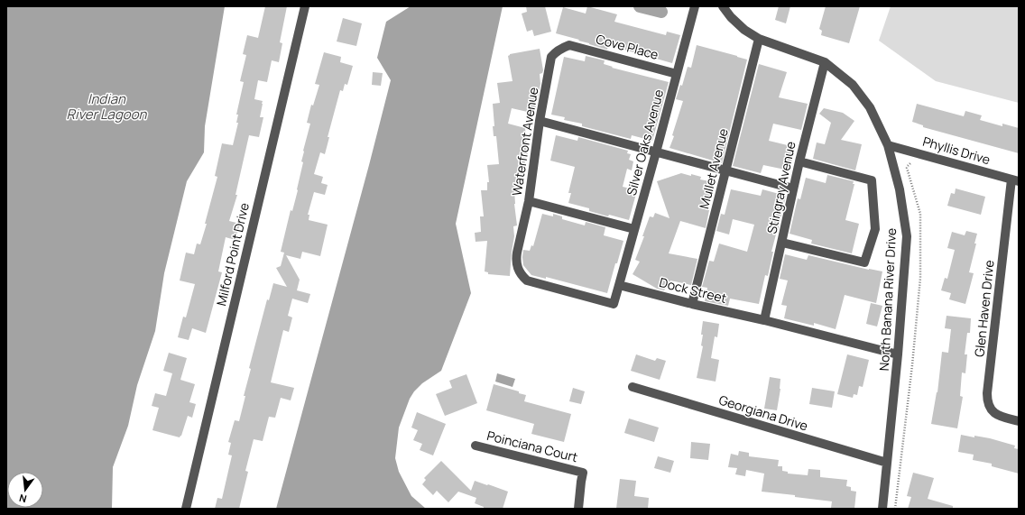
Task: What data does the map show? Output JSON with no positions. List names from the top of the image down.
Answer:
{
  "streets": {
    "street": [
      "Cove Place",
      "Waterfront Avenue",
      "Silver Oaks Avenue",
      "Phyllis Drive",
      "Mullet Avenue",
      "Stingray Avenue",
      "Milford Point Drive",
      "Dock Street",
      "North Banana River Drive",
      "Glen Haven Drive",
      "Georgiana Drive",
      "Poinciana Court"
    ]
  },
  "crossings": [
    ["Cove Place", "Waterfront Avenue"],
    ["Cove Place", "Silver Oaks Avenue"],
    ["Waterfront Avenue", "Silver Oaks Avenue"],
    ["Waterfront Avenue", "Dock Street"],
    ["Silver Oaks Avenue", "Dock Street"],
    ["Phyllis Drive", "North Banana River Drive"],
    ["Phyllis Drive", "Glen Haven Drive"],
    ["Mullet Avenue", "Dock Street"],
    ["Mullet Avenue", "North Banana River Drive"],
    ["Stingray Avenue", "Dock Street"],
    ["Stingray Avenue", "North Banana River Drive"],
    ["Dock Street", "North Banana River Drive"],
    ["North Banana River Drive", "Georgiana Drive"]
  ],
  "water": ["Indian River Lagoon"],
  "north": "bottom"
}
